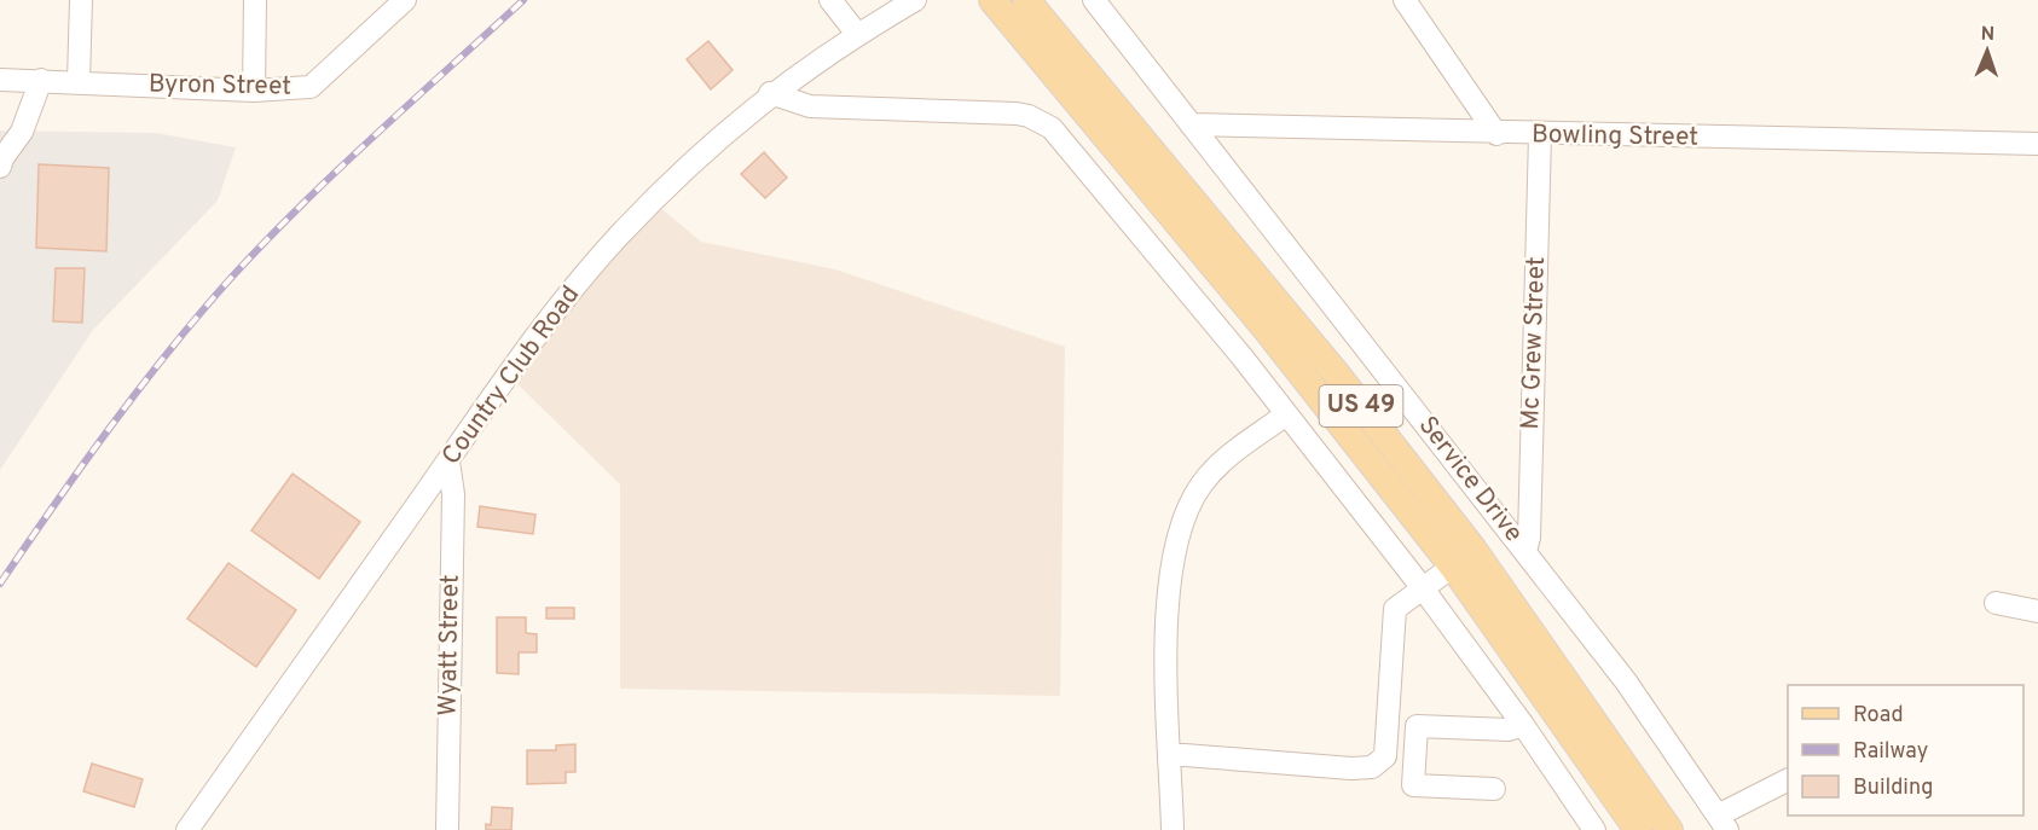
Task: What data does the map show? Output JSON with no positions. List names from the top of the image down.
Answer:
{
  "streets": {
    "main road": ["US 49"],
    "street": [
      "Byron Street",
      "Bowling Street",
      "Mc Grew Street",
      "Country Club Road",
      "Service Drive",
      "Wyatt Street"
    ]
  },
  "crossings": [
    ["Bowling Street", "Mc Grew Street"],
    ["Bowling Street", "Service Drive"],
    ["Mc Grew Street", "Service Drive"],
    ["Country Club Road", "Wyatt Street"]
  ],
  "legend": ["Road", "Railway", "Building"],
  "north": "top"
}
